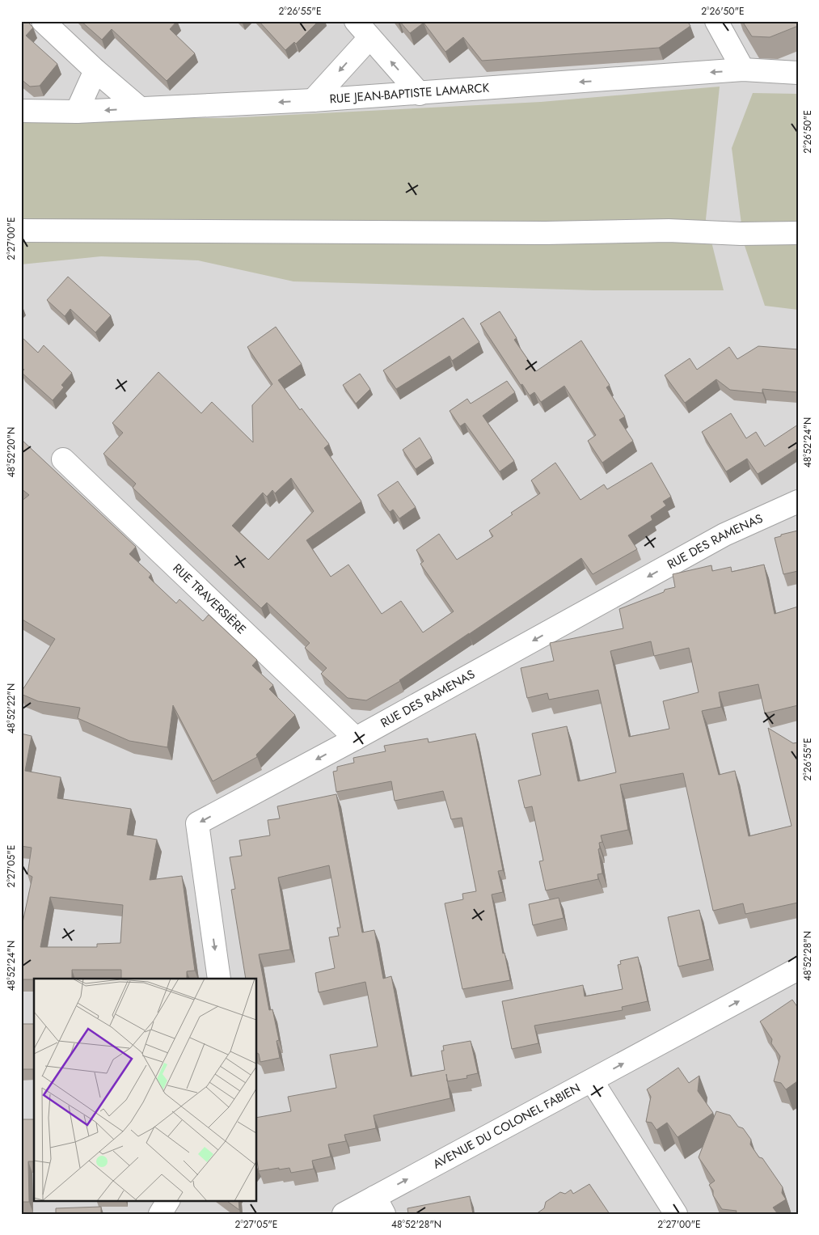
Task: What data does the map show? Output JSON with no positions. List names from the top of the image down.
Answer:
{
  "streets": {
    "street": [
      "RUE JEAN-BAPTISTE LAMARCK",
      "RUE DES RAMENAS",
      "RUE TRAVERSIÈRE",
      "AVENUE DU COLONEL FABIEN"
    ]
  },
  "crossings": [
    ["RUE DES RAMENAS", "RUE TRAVERSIÈRE"]
  ],
  "one_way": ["RUE DES RAMENAS", "AVENUE DU COLONEL FABIEN"],
  "coordinates": [
    "2°26'55\"E",
    "2°26'50\"E",
    "2°27'00\"E",
    "48°52'24\"N",
    "48°52'20\"N",
    "48°52'22\"N",
    "2°27'05\"E",
    "48°52'28\"N"
  ]
}
